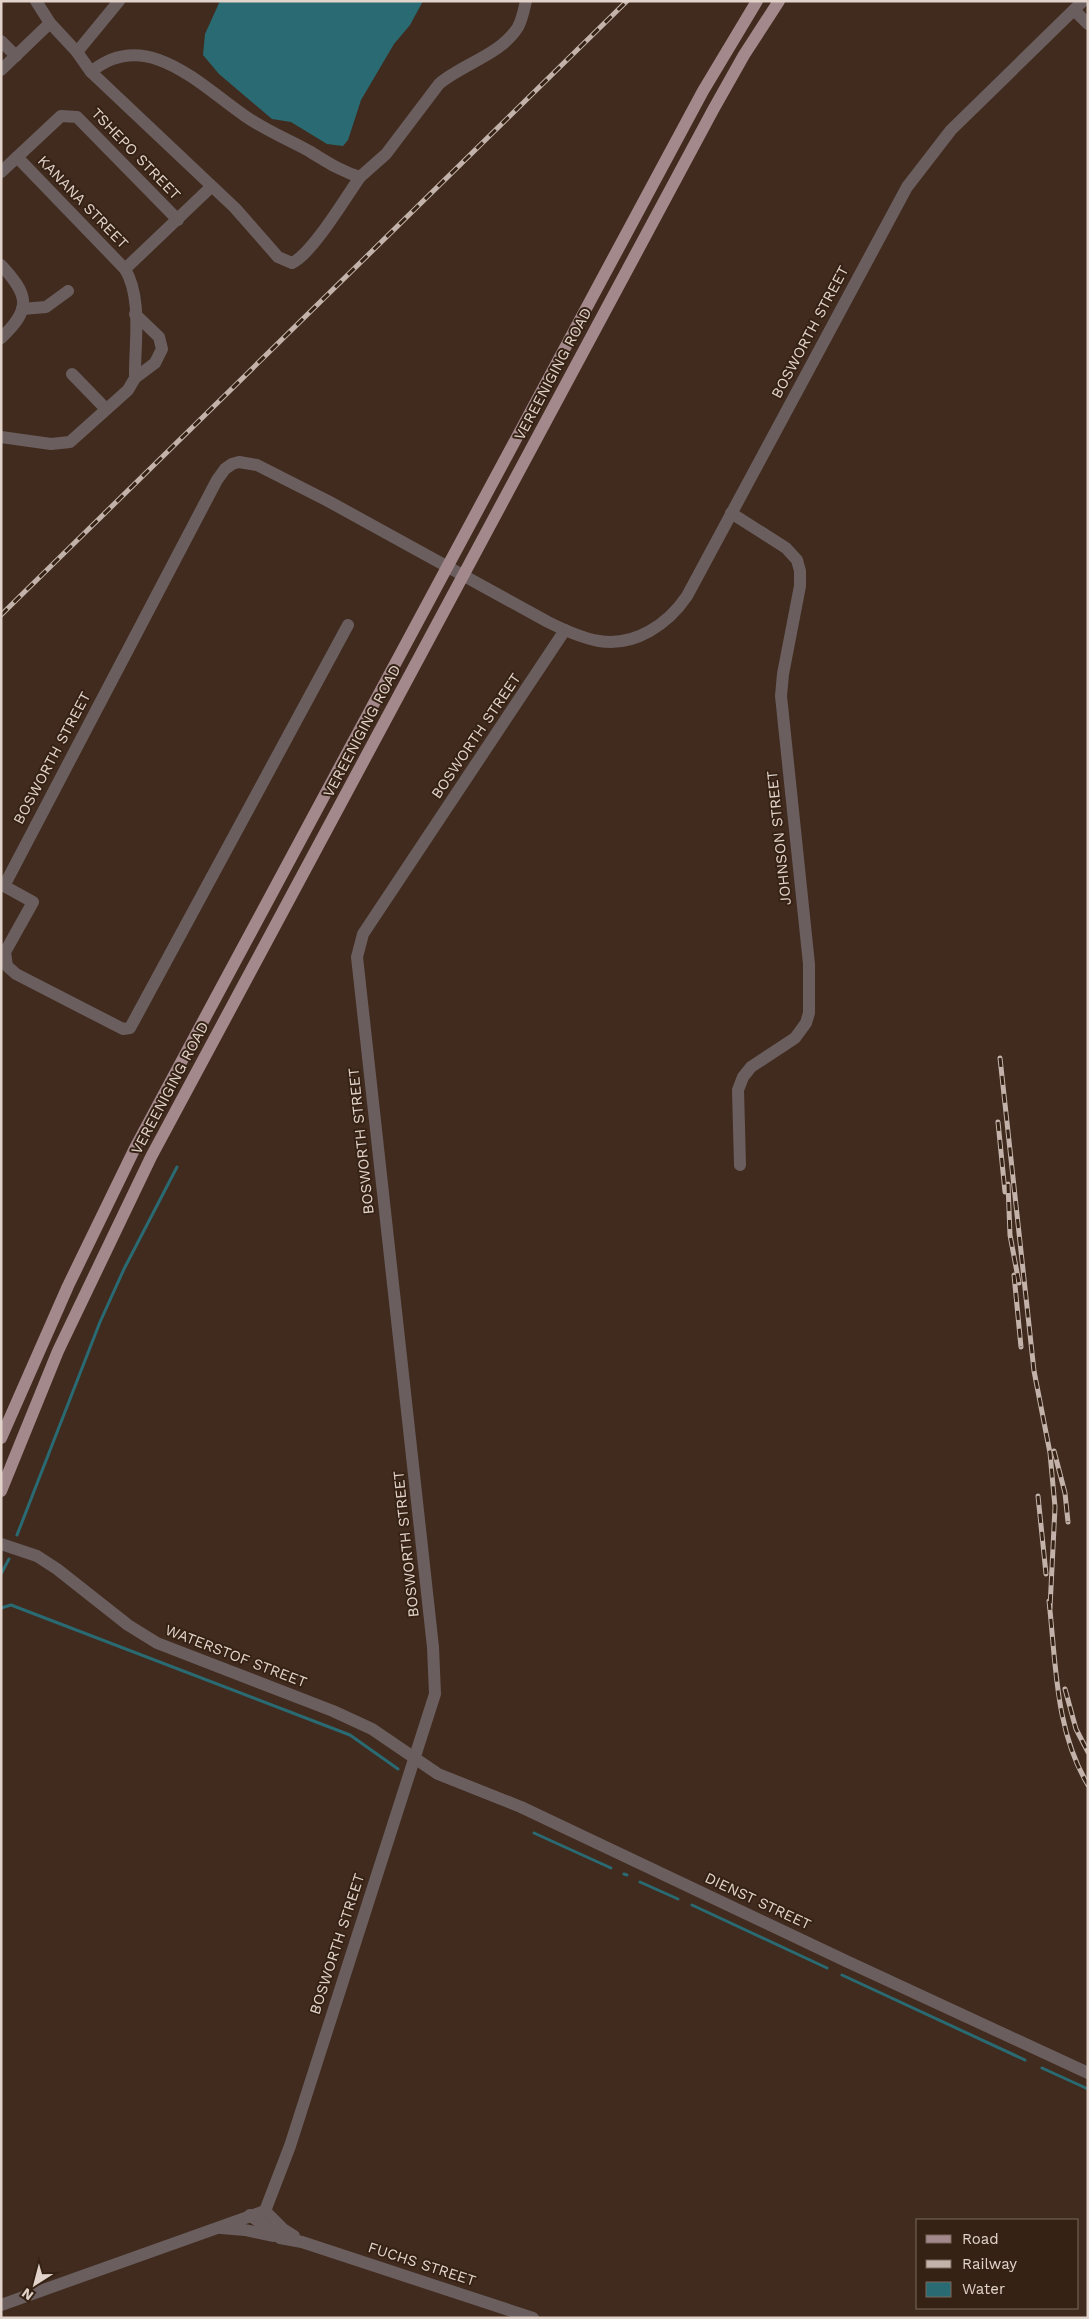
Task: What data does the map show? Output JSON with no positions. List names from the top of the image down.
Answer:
{
  "streets": {
    "main road": ["VEREENIGING ROAD"],
    "street": [
      "TSHEPO STREET",
      "KANANA STREET",
      "BOSWORTH STREET",
      "JOHNSON STREET",
      "WATERSTOF STREET",
      "DIENST STREET",
      "FUCHS STREET"
    ]
  },
  "crossings": [
    ["TSHEPO STREET", "KANANA STREET"],
    ["BOSWORTH STREET", "VEREENIGING ROAD"],
    ["BOSWORTH STREET", "JOHNSON STREET"],
    ["BOSWORTH STREET", "WATERSTOF STREET"],
    ["BOSWORTH STREET", "DIENST STREET"],
    ["BOSWORTH STREET", "FUCHS STREET"],
    ["WATERSTOF STREET", "DIENST STREET"]
  ],
  "legend": ["Road", "Railway", "Water"],
  "north": "bottom left"
}
